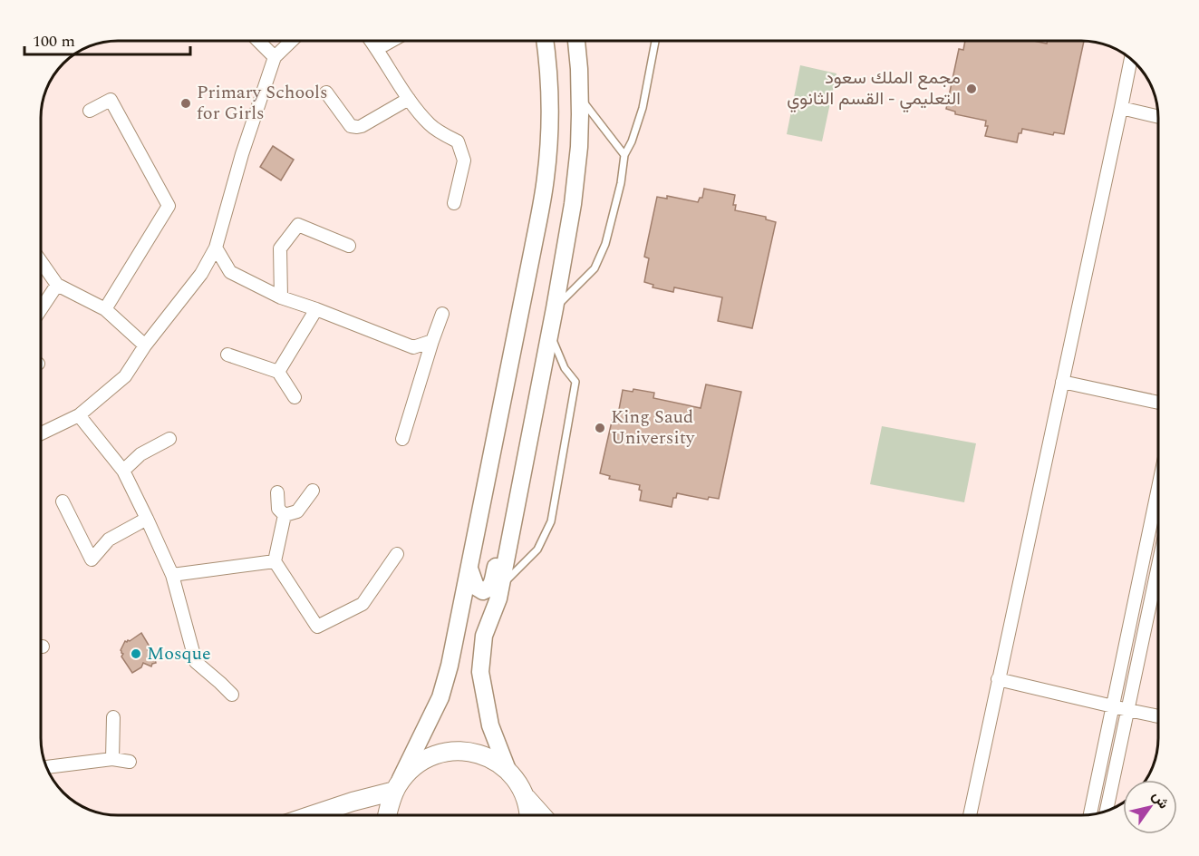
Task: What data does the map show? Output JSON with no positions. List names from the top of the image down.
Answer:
{
  "places": [
    "مجمع الملك سعود التعليمي - القسم الثانوي",
    "Primary Schools for Girls",
    "King Saud University",
    "Mosque"
  ],
  "scale_bar": "100 m",
  "north": "top right"
}
